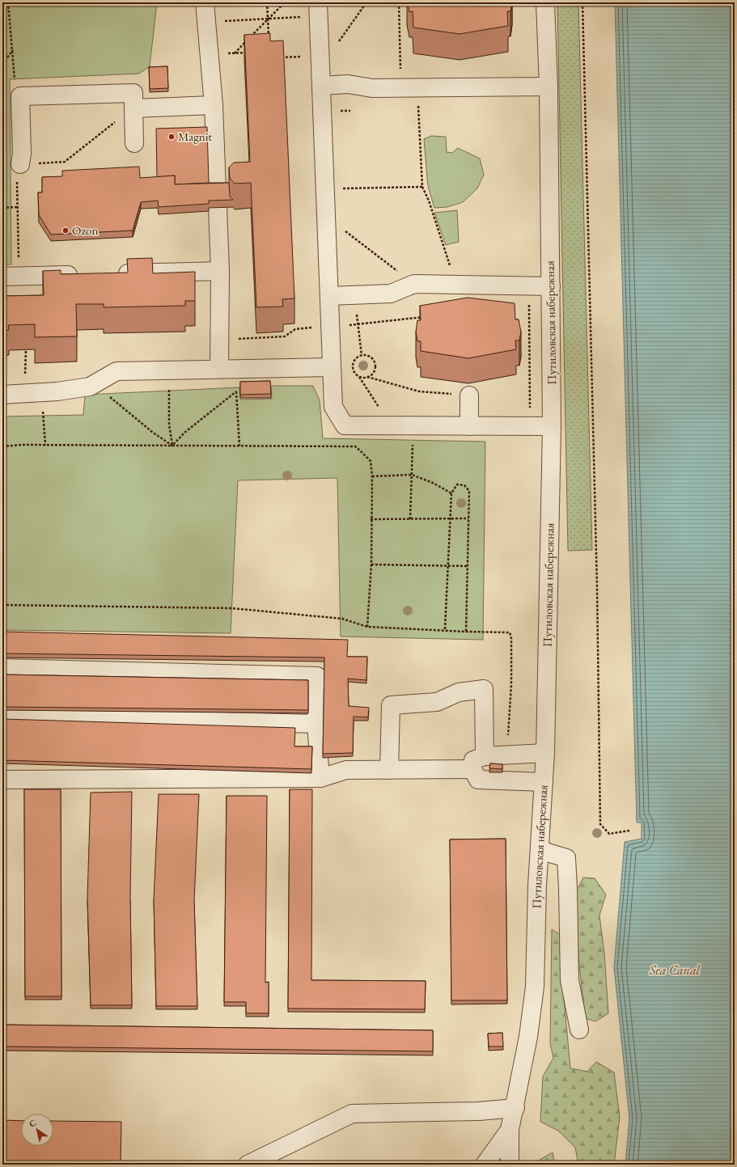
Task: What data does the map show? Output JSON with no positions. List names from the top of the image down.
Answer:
{
  "streets": {
    "street": ["Путиловская набережная"]
  },
  "water": ["Sea Canal"],
  "places": ["Magnit", "Ozon"],
  "north": "top left"
}
